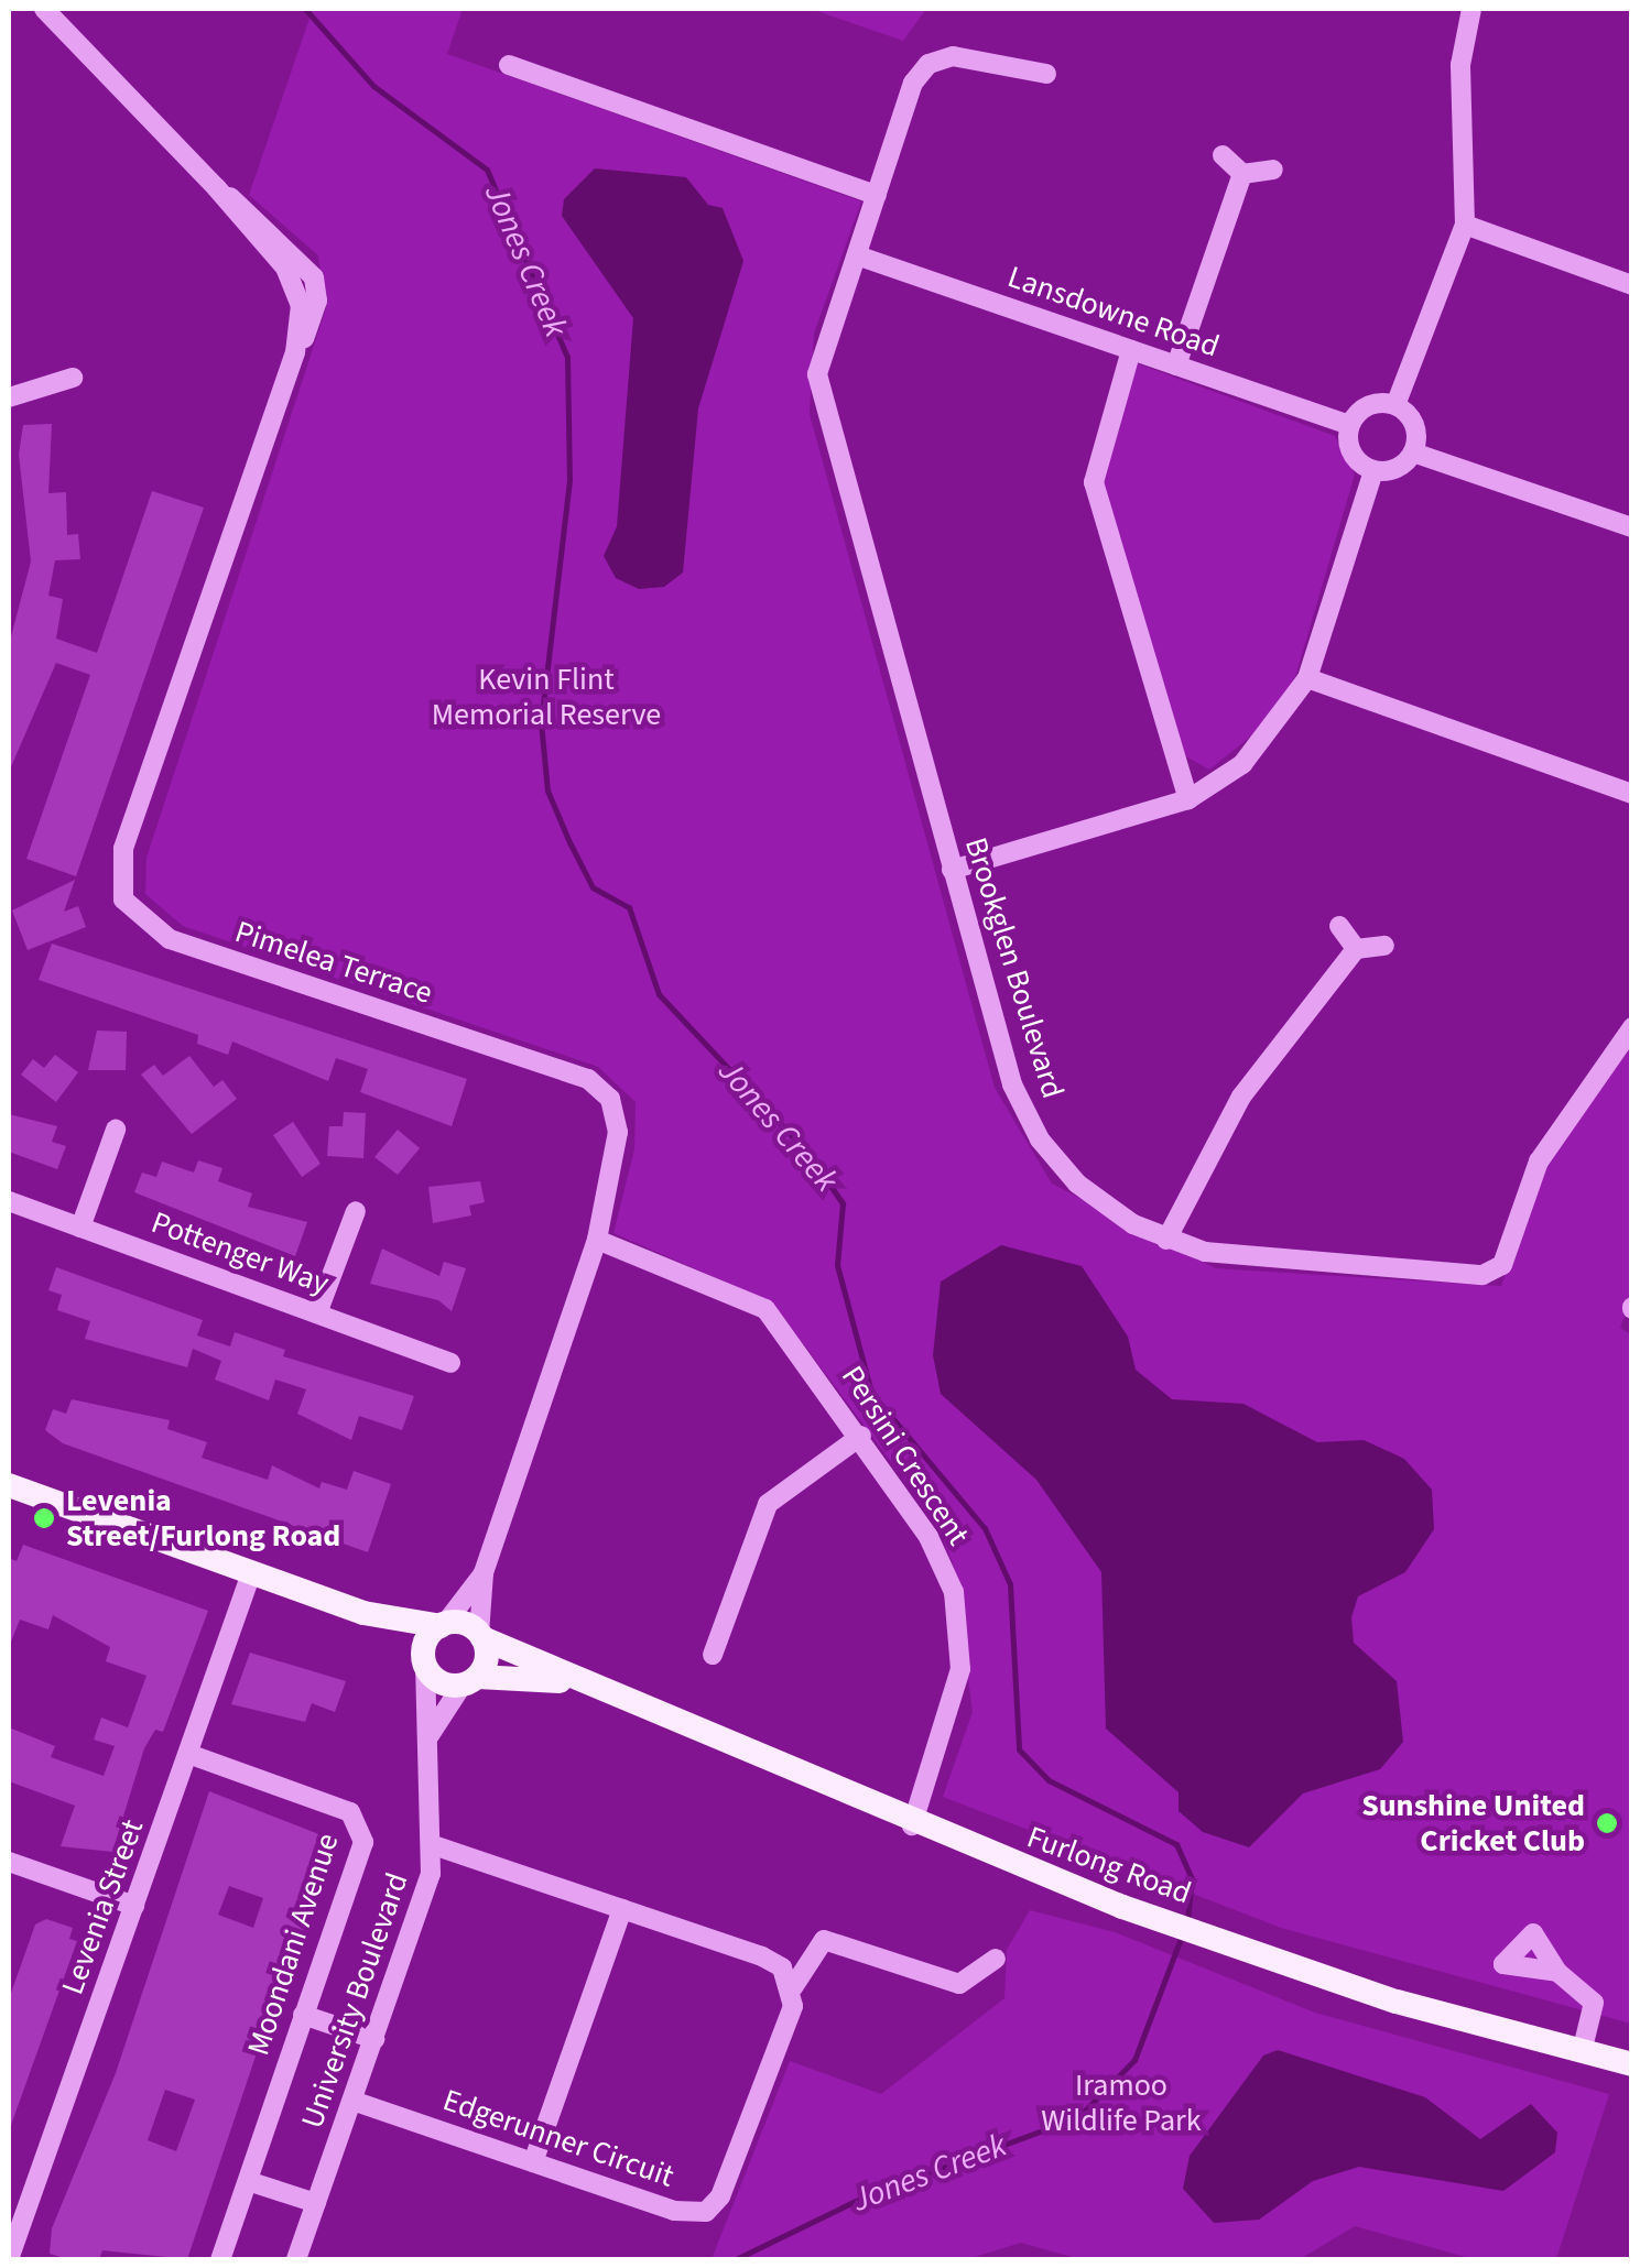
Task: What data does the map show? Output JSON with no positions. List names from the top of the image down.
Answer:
{
  "streets": {
    "main road": ["Furlong Road"],
    "street": [
      "Lansdowne Road",
      "Pimelea Terrace",
      "Brookglen Boulevard",
      "Pottenger Way",
      "Persini Crescent",
      "Levenia Street",
      "Moondani Avenue",
      "University Boulevard",
      "Edgerunner Circuit"
    ]
  },
  "crossings": [
    ["Lansdowne Road", "Brookglen Boulevard"],
    ["Pimelea Terrace", "Persini Crescent"],
    ["Pimelea Terrace", "Furlong Road"],
    ["Persini Crescent", "Furlong Road"],
    ["Levenia Street", "Moondani Avenue"],
    ["University Boulevard", "Edgerunner Circuit"]
  ],
  "water": ["Jones Creek"],
  "parks": ["Kevin Flint Memorial Reserve", "Iramoo Wildlife Park"],
  "places": ["Levenia Street/Furlong Road", "Sunshine United Cricket Club"]
}
